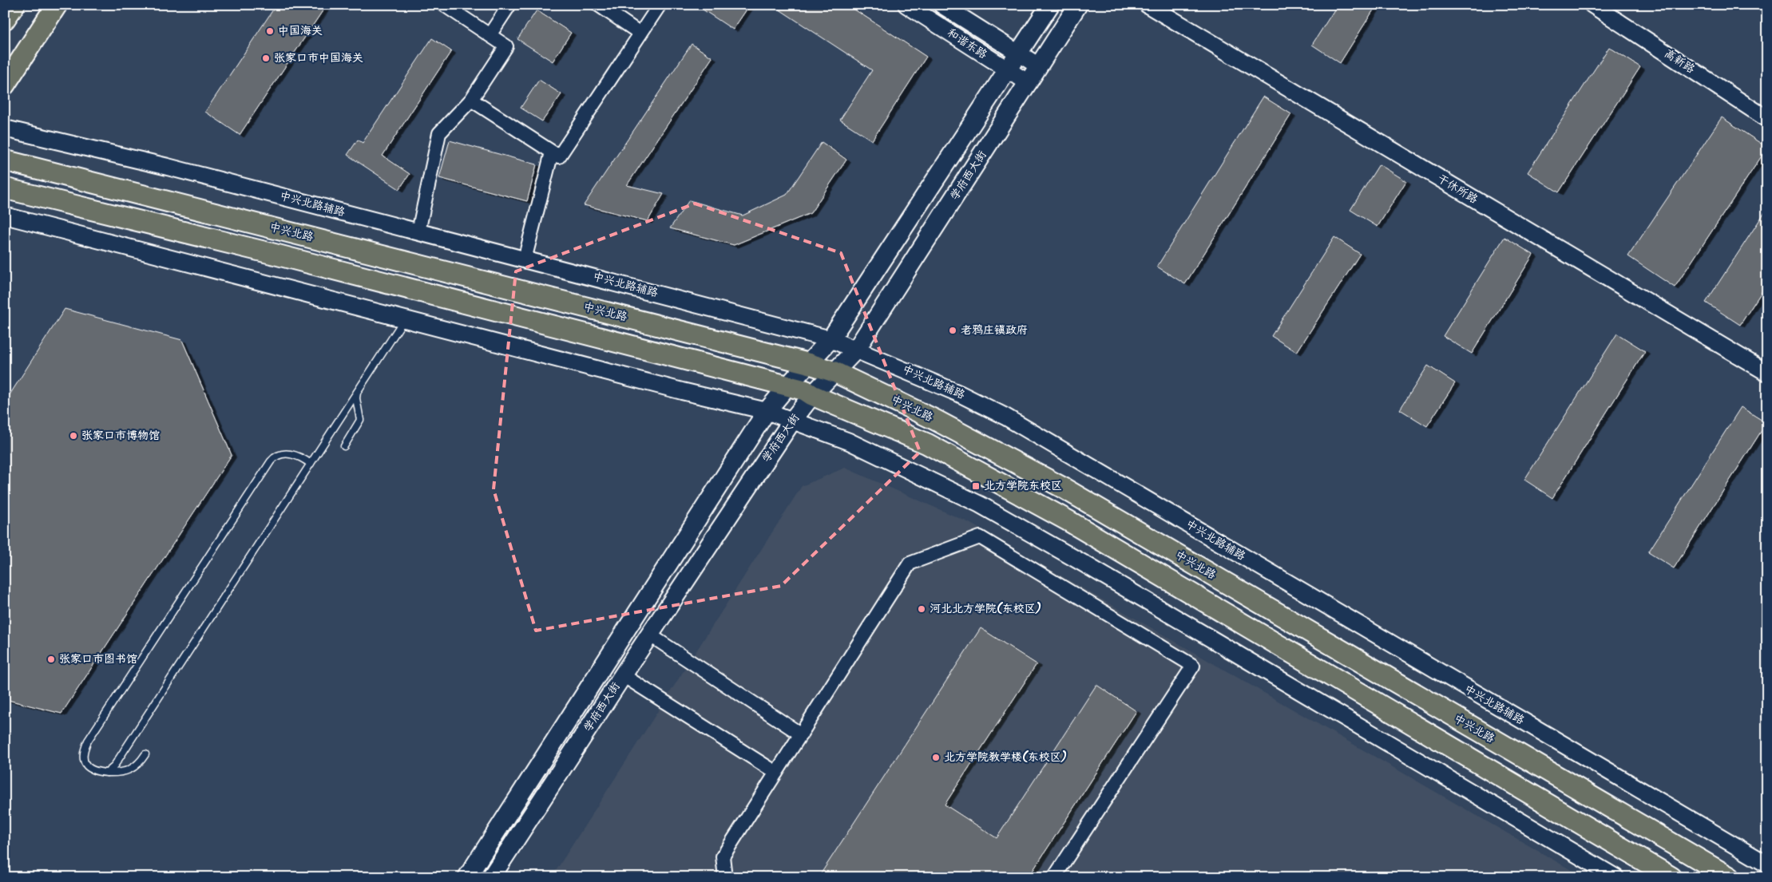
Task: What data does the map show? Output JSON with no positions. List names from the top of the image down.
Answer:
{
  "streets": {
    "main road": ["学府西大街", "中兴北路"],
    "street": [
      "和谐东路",
      "高新路",
      "干休所路",
      "中兴北路辅路"
    ]
  },
  "crossings": [
    ["和谐东路", "学府西大街"],
    ["学府西大街", "中兴北路辅路"],
    ["学府西大街", "中兴北路"]
  ],
  "places": {
    "other": [
      "中国海关",
      "张家口市中国海关",
      "老鸦庄镇政府",
      "张家口市博物馆",
      "河北北方学院(东校区)",
      "张家口市图书馆",
      "北方学院教学楼(东校区)"
    ],
    "transit": ["北方学院东校区"]
  }
}
